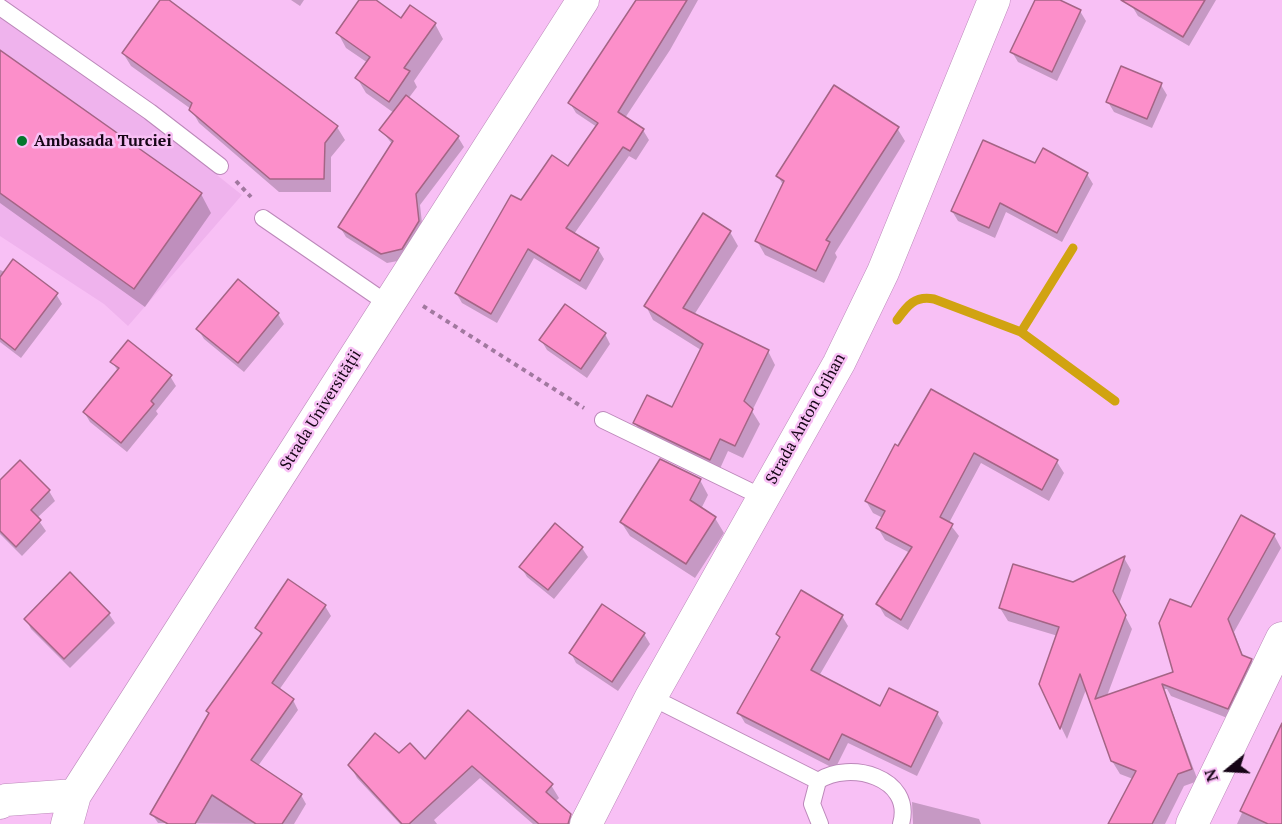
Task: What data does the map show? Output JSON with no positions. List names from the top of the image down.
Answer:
{
  "streets": {
    "street": ["Strada Universității", "Strada Anton Crihan"]
  },
  "places": ["Ambasada Turciei"],
  "north": "left"
}
